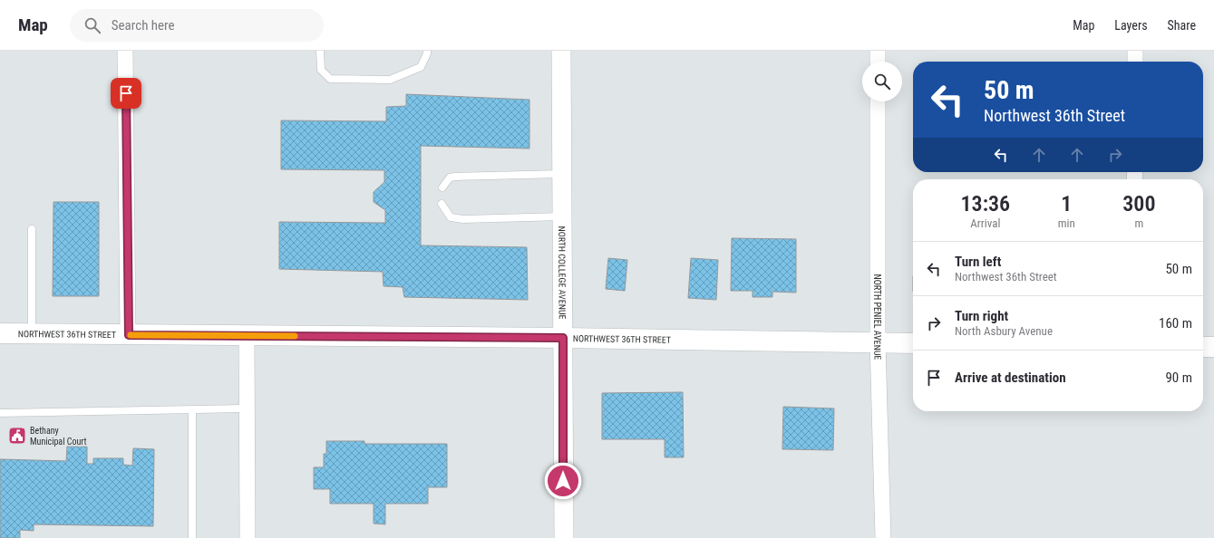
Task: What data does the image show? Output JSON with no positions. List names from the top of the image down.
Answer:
{
  "streets": {
    "main road": ["NORTHWEST 36TH STREET"],
    "street": ["NORTH COLLEGE AVENUE", "NORTH PENIEL AVENUE"]
  },
  "crossings": [
    ["NORTH COLLEGE AVENUE", "NORTHWEST 36TH STREET"],
    ["NORTH PENIEL AVENUE", "NORTHWEST 36TH STREET"]
  ],
  "places": {
    "public building": ["Bethany Municipal Court"]
  },
  "page": {
    "header": "Map",
    "search": "Search here",
    "nav": ["Map", "Layers", "Share"],
    "turn": ["50 m", "Northwest 36th Street"],
    "eta": [
      "13:36",
      "Arrival",
      "1",
      "min",
      "300",
      "m"
    ],
    "list": [
      {
        "name": "Turn left",
        "note": "Northwest 36th Street",
        "value": "50 m"
      },
      {
        "name": "Turn right",
        "note": "North Asbury Avenue",
        "value": "160 m"
      },
      {
        "name": "Arrive at destination",
        "value": "90 m"
      }
    ]
  }
}
